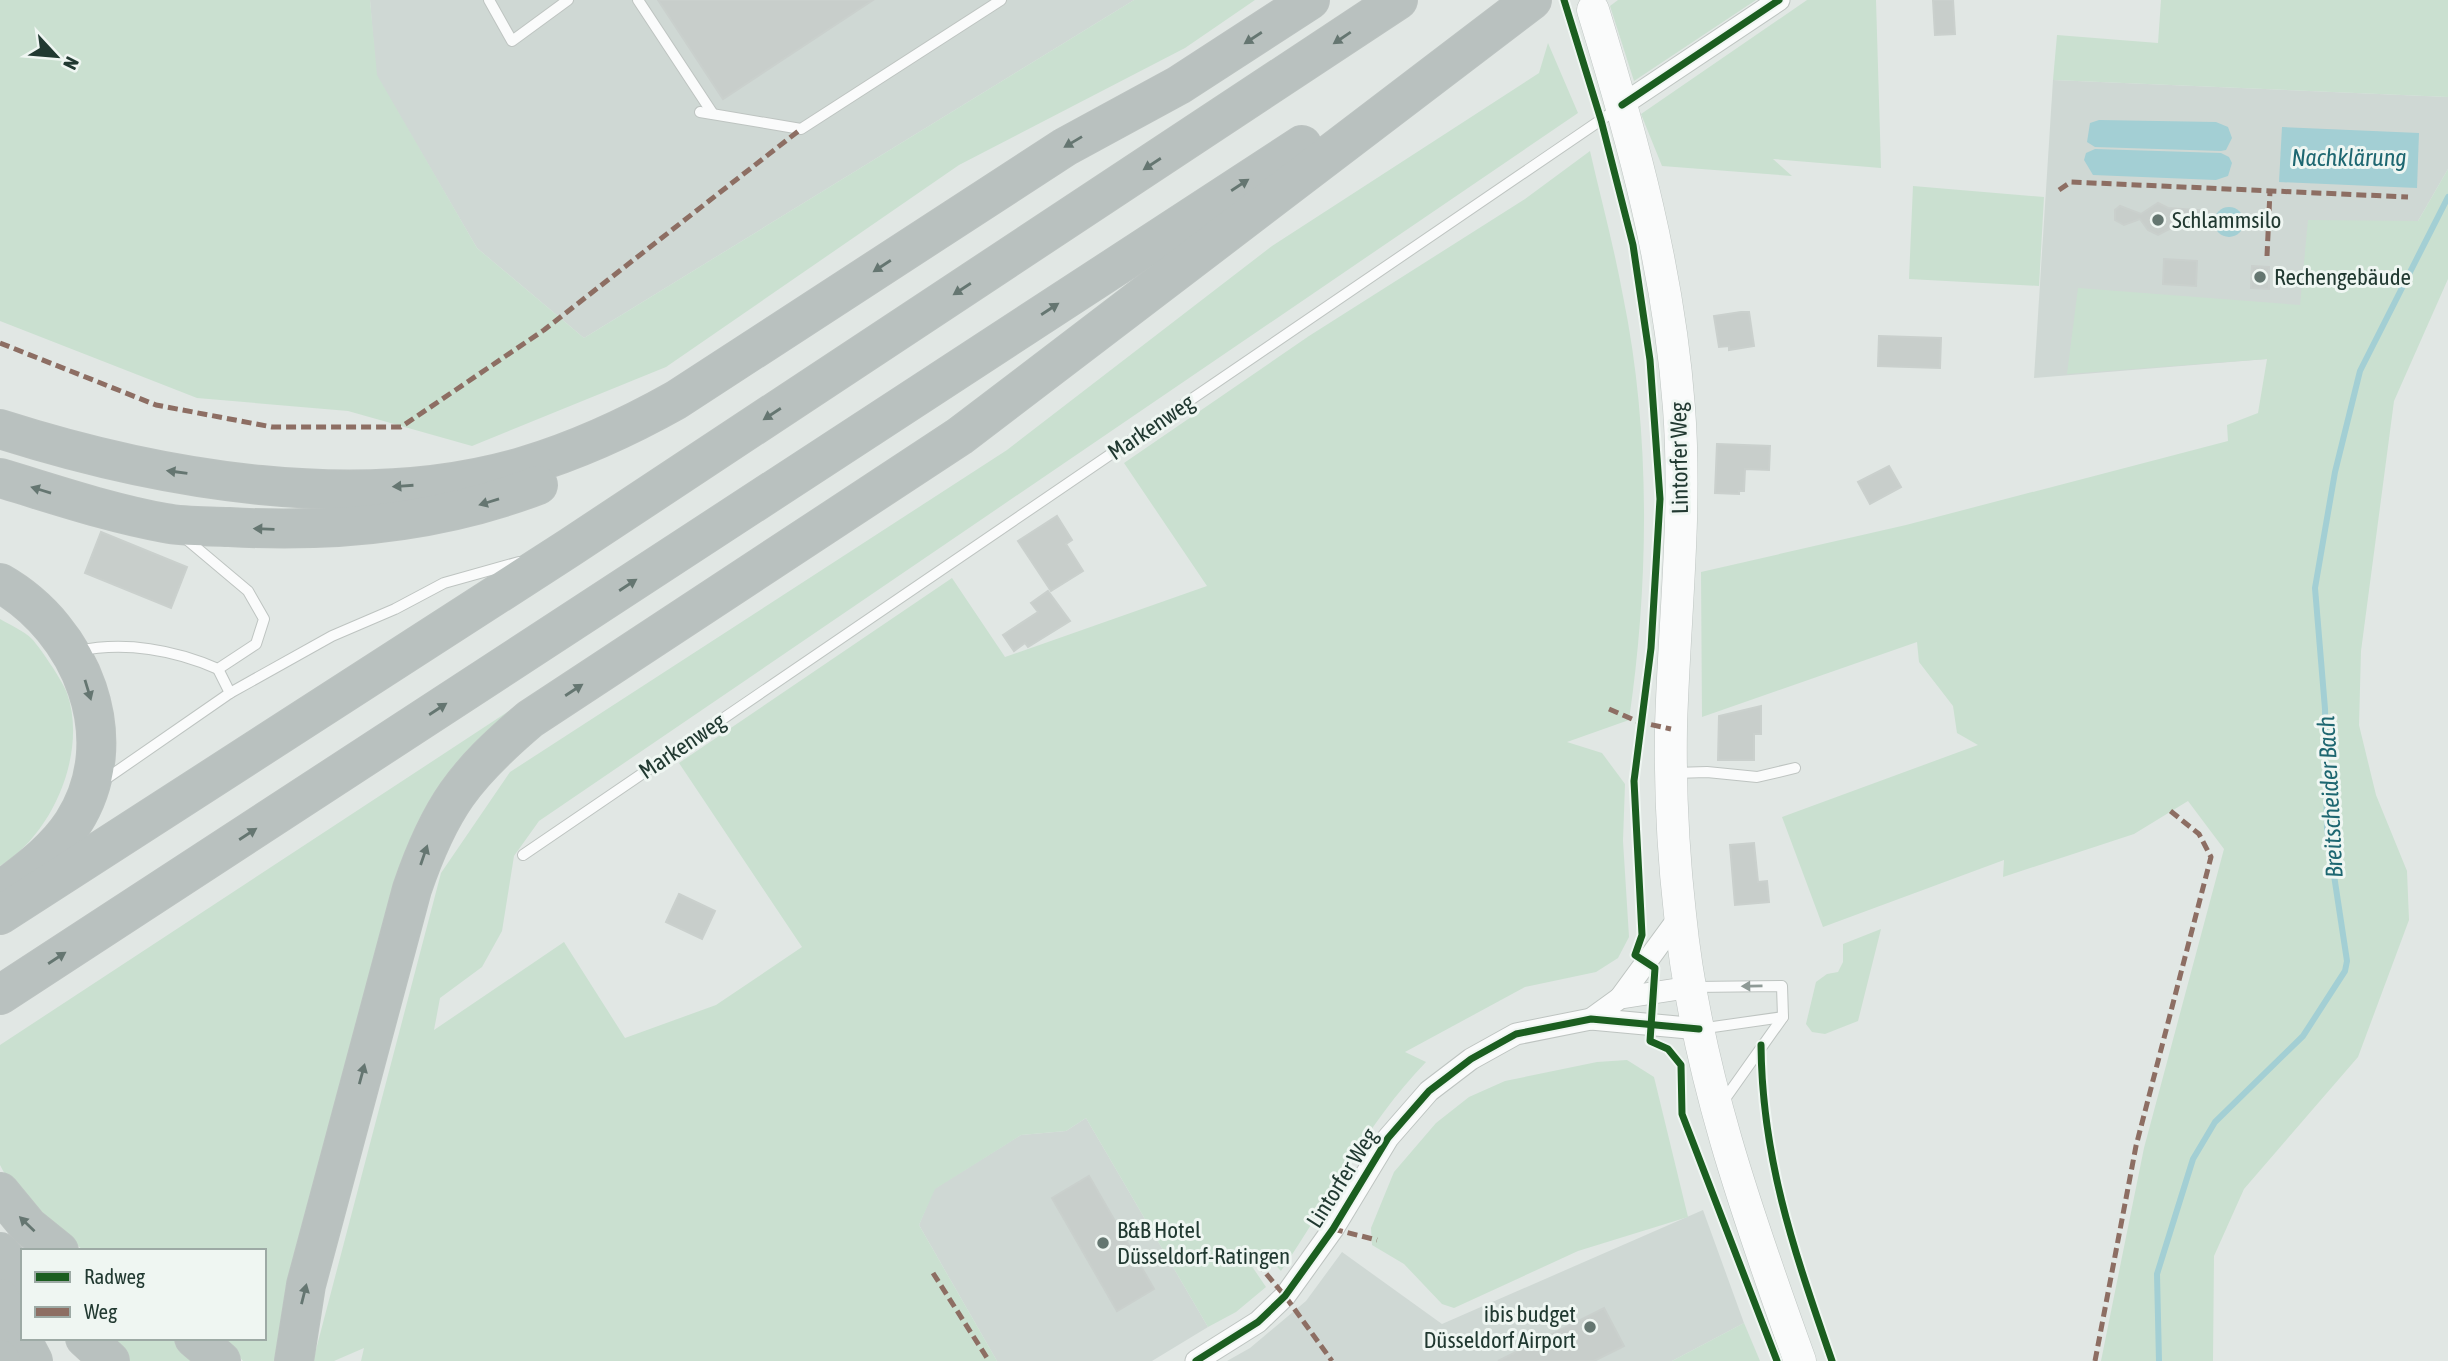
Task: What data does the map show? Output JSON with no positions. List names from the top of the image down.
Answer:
{
  "streets": {
    "main road": ["Lintorfer Weg"],
    "street": ["Markenweg"]
  },
  "crossings": [
    ["Markenweg", "Lintorfer Weg"]
  ],
  "water": ["Nachklärung", "Breitscheider Bach"],
  "places": [
    "Schlammsilo",
    "Rechengebäude",
    "B&B Hotel Düsseldorf-Ratingen",
    "ibis budget Düsseldorf Airport"
  ],
  "legend": ["Radweg", "Weg"],
  "north": "bottom right"
}
